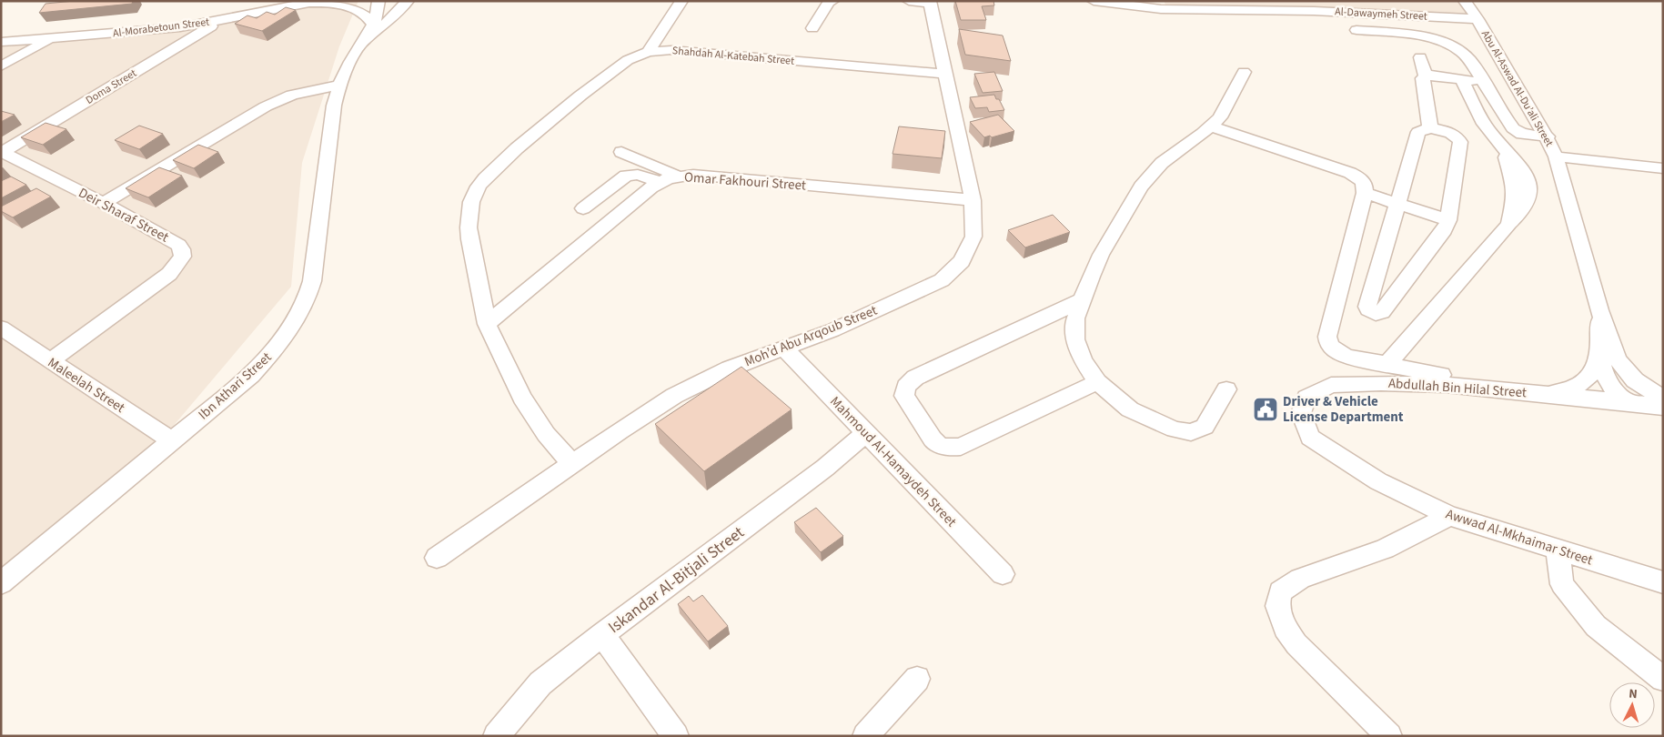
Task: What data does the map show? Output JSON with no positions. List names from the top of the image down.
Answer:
{
  "streets": {
    "street": [
      "Al-Dawaymeh Street",
      "Al-Morabetoun Street",
      "Shahdah Al-Katebah Street",
      "Doma Street",
      "Abu Al-Aswad Al-Du’ali Street",
      "Omar Fakhouri Street",
      "Deir Sharaf Street",
      "Moh’d Abu Arqoub Street",
      "Maleelah Street",
      "Ibn Athari Street",
      "Abdullah Bin Hilal Street",
      "Mahmoud Al-Hamaydeh Street",
      "Awwad Al-Mkhaimar Street",
      "Iskandar Al-Bitjali Street"
    ]
  },
  "crossings": [
    ["Al-Dawaymeh Street", "Abu Al-Aswad Al-Du’ali Street"],
    ["Al-Morabetoun Street", "Doma Street"],
    ["Al-Morabetoun Street", "Ibn Athari Street"],
    ["Shahdah Al-Katebah Street", "Omar Fakhouri Street"],
    ["Shahdah Al-Katebah Street", "Moh’d Abu Arqoub Street"],
    ["Doma Street", "Deir Sharaf Street"],
    ["Omar Fakhouri Street", "Moh’d Abu Arqoub Street"],
    ["Deir Sharaf Street", "Maleelah Street"],
    ["Moh’d Abu Arqoub Street", "Mahmoud Al-Hamaydeh Street"],
    ["Maleelah Street", "Ibn Athari Street"],
    ["Abdullah Bin Hilal Street", "Awwad Al-Mkhaimar Street"],
    ["Mahmoud Al-Hamaydeh Street", "Iskandar Al-Bitjali Street"]
  ],
  "places": {
    "public building": ["Driver & Vehicle License Department"]
  },
  "north": "top"
}
